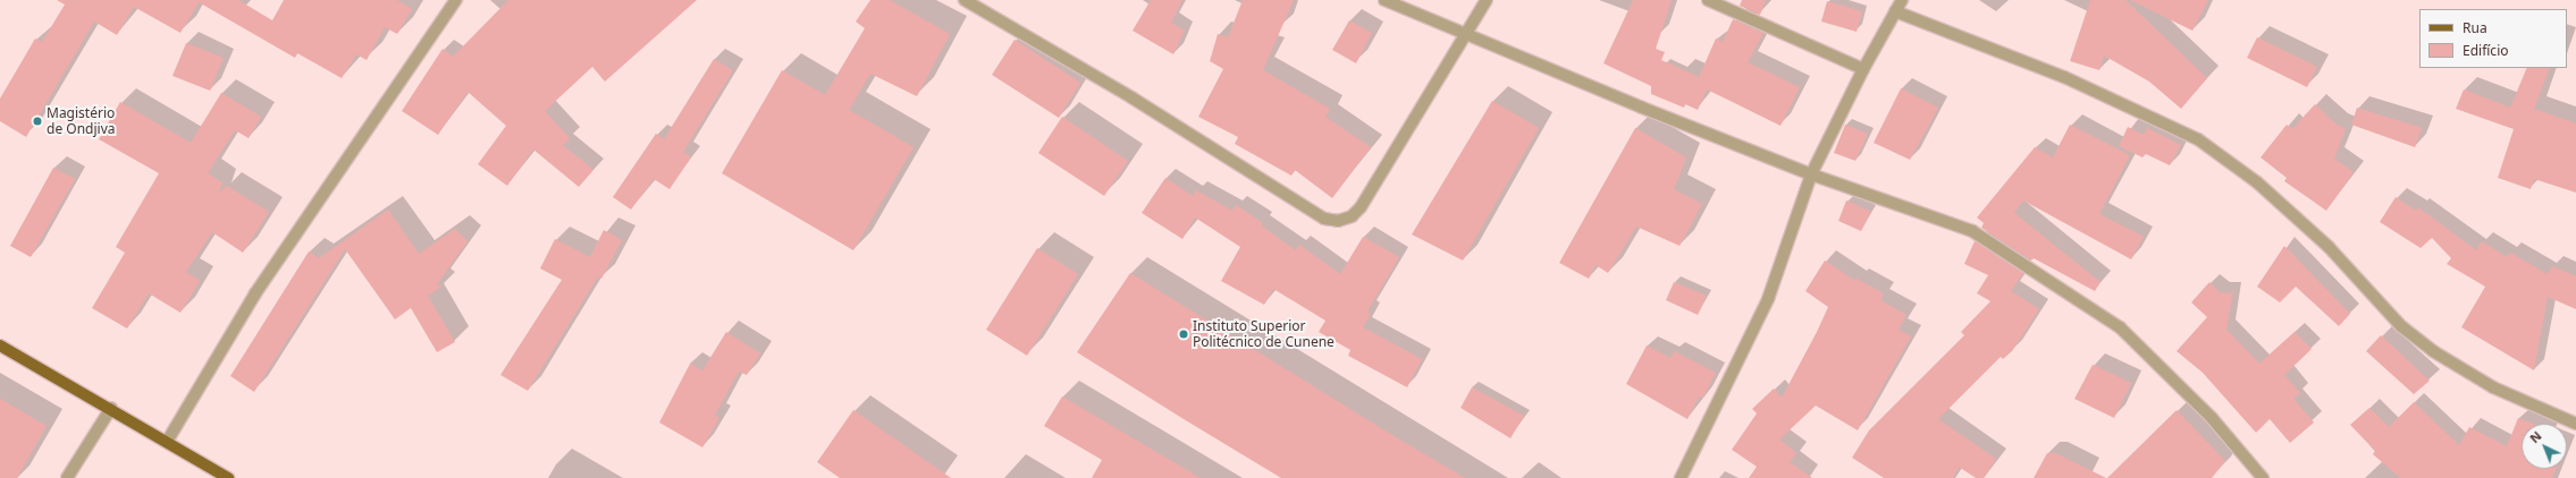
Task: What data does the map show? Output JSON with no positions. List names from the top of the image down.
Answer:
{
  "places": ["Magistério de Ondjiva", "Instituto Superior Politécnico de Cunene"],
  "legend": ["Rua", "Edifício"],
  "north": "top left"
}
